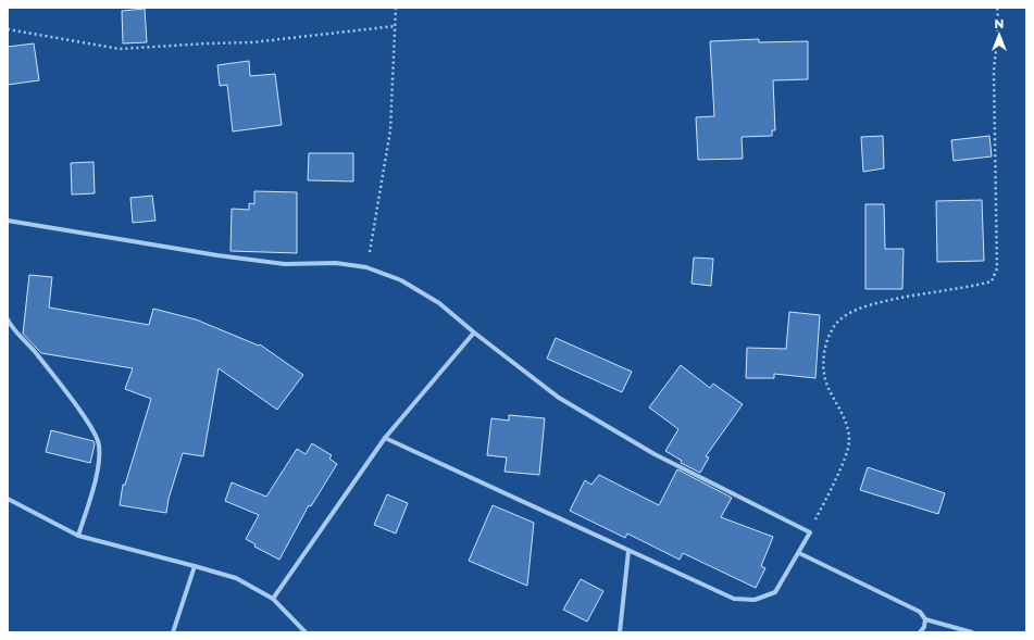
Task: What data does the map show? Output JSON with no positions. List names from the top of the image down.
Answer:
{
  "north": "top"
}
